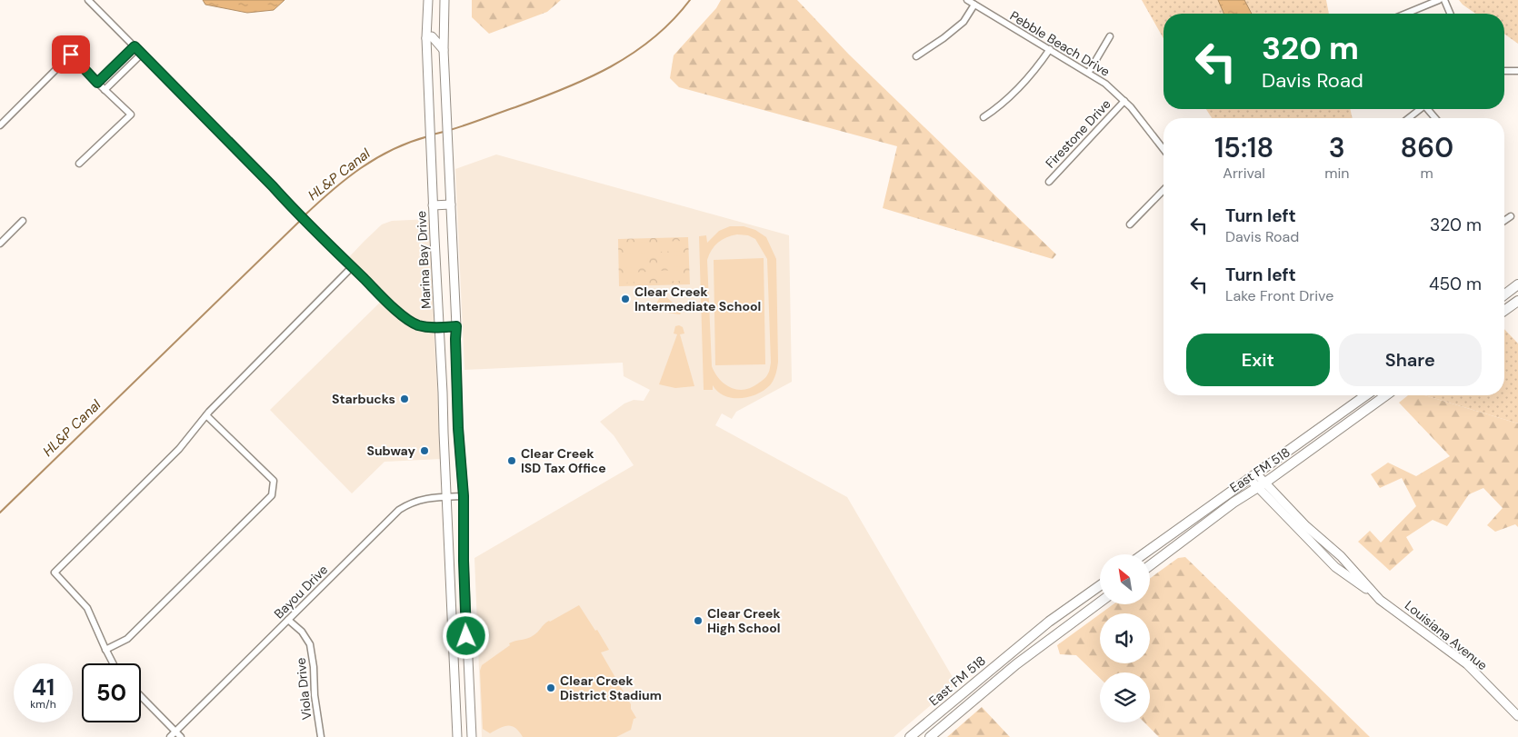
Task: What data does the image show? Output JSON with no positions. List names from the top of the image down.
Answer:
{
  "streets": {
    "main road": ["Marina Bay Drive", "East FM 518", "Louisiana Avenue"],
    "street": [
      "Pebble Beach Drive",
      "Firestone Drive",
      "Bayou Drive",
      "Viola Drive"
    ]
  },
  "crossings": [
    ["Pebble Beach Drive", "Firestone Drive"],
    ["Marina Bay Drive", "Bayou Drive"],
    ["East FM 518", "Louisiana Avenue"],
    ["Bayou Drive", "Viola Drive"]
  ],
  "water": ["HL&P Canal"],
  "places": [
    "Clear Creek Intermediate School",
    "Starbucks",
    "Subway",
    "Clear Creek ISD Tax Office",
    "Clear Creek High School",
    "Clear Creek District Stadium"
  ],
  "north": "top left",
  "page": {
    "turn": ["320 m", "Davis Road"],
    "eta": [
      "15:18",
      "Arrival",
      "3",
      "min",
      "860",
      "m"
    ],
    "list": [
      {
        "name": "Turn left",
        "note": "Davis Road",
        "value": "320 m"
      },
      {
        "name": "Turn left",
        "note": "Lake Front Drive",
        "value": "450 m"
      }
    ],
    "buttons": ["Exit", "Share"],
    "speed": "41 km/h",
    "limit": "50"
  }
}
